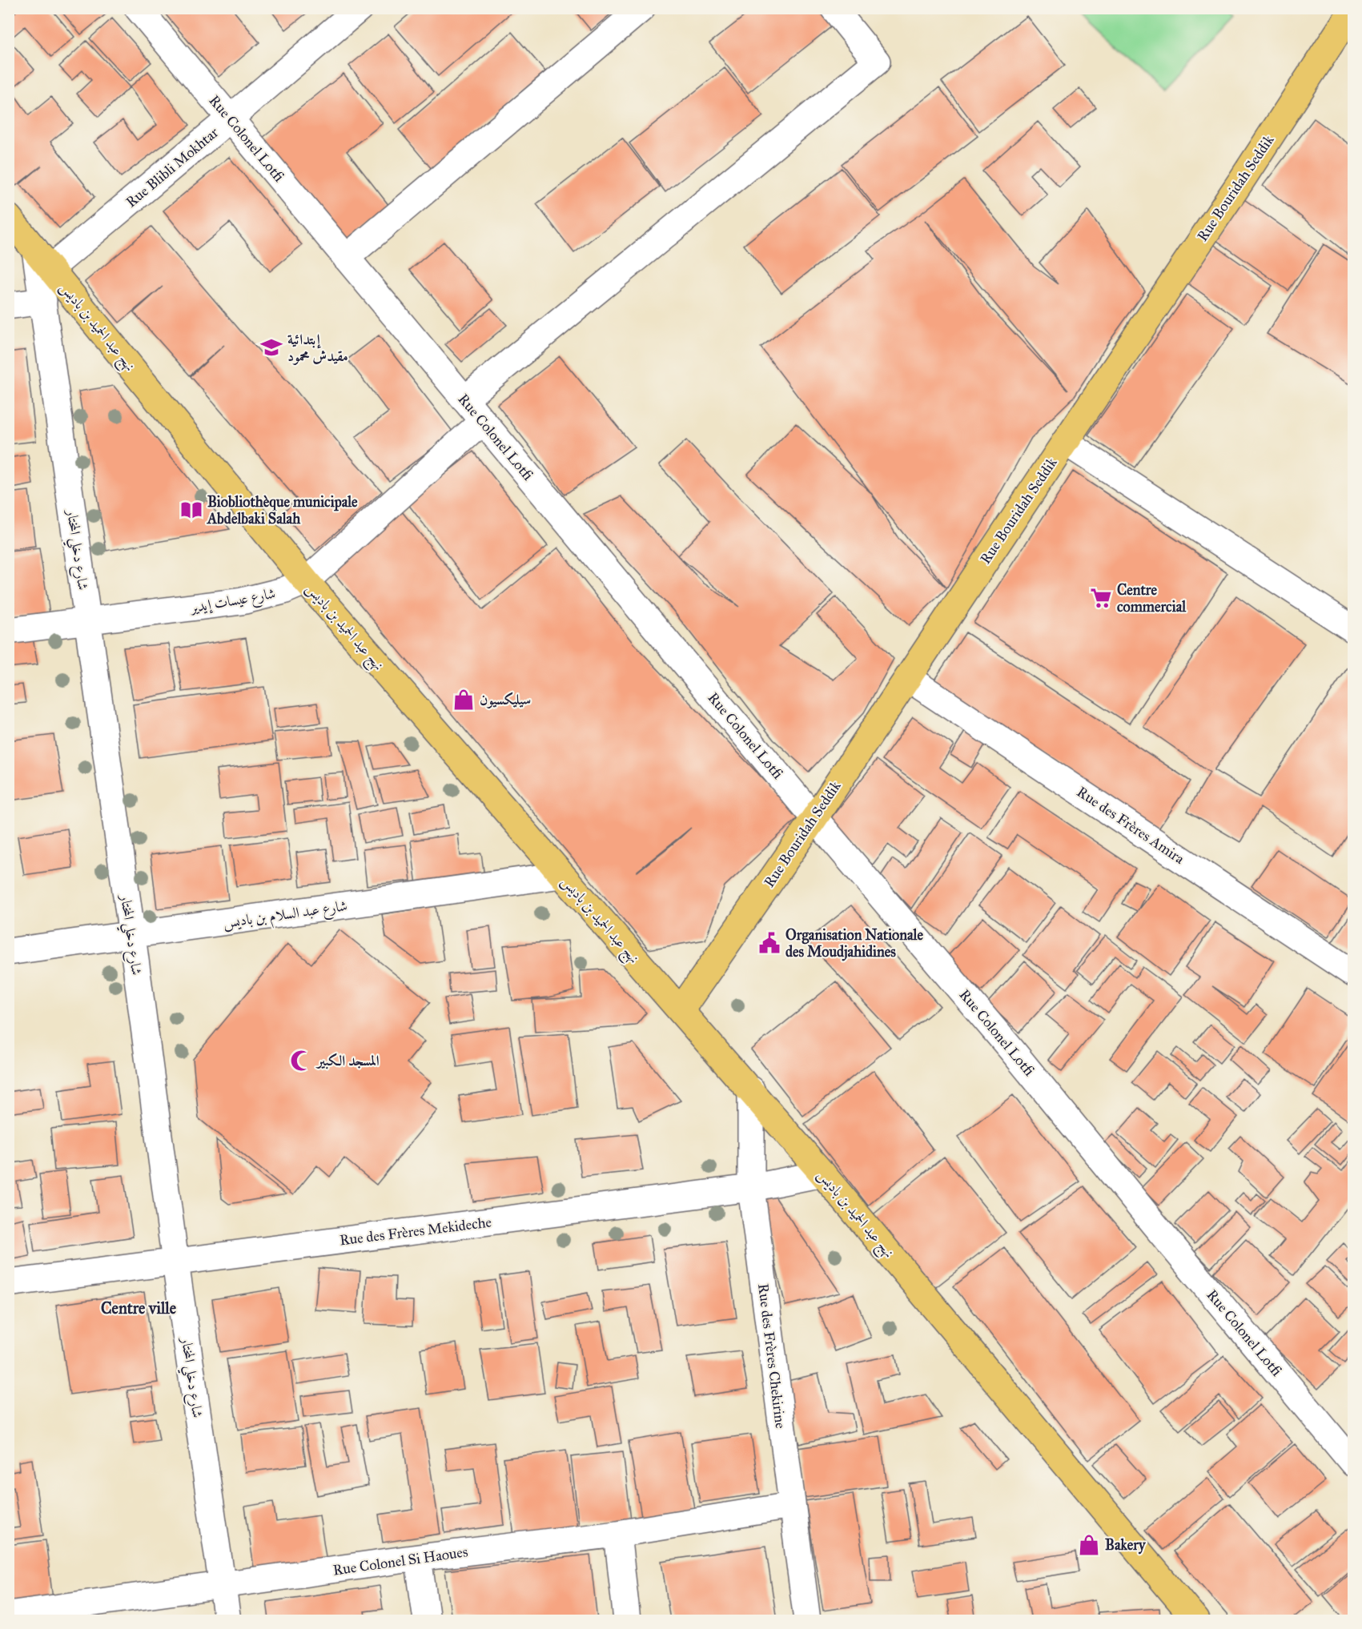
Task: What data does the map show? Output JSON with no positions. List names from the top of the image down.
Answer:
{
  "streets": {
    "main road": ["Rue Bouridah Seddik", "نهج عبد الحميد بن باديس"],
    "street": [
      "Rue Colonel Lotfi",
      "Rue Blibli Mokhtar",
      "شارع دخلي المختار",
      "شارع عيسات إيدير",
      "Rue des Frères Amira",
      "شارع عبد السلام بن باديس",
      "Rue des Frères Mekideche",
      "Rue des Frères Chekirine",
      "Rue Colonel Si Haoues"
    ]
  },
  "crossings": [
    ["Rue Colonel Lotfi", "Rue Blibli Mokhtar"],
    ["Rue Colonel Lotfi", "Rue Bouridah Seddik"],
    ["Rue Colonel Lotfi", "شارع عيسات إيدير"],
    ["Rue Blibli Mokhtar", "نهج عبد الحميد بن باديس"],
    ["Rue Blibli Mokhtar", "شارع دخلي المختار"],
    ["Rue Bouridah Seddik", "نهج عبد الحميد بن باديس"],
    ["Rue Bouridah Seddik", "Rue des Frères Amira"],
    ["نهج عبد الحميد بن باديس", "شارع دخلي المختار"],
    ["نهج عبد الحميد بن باديس", "شارع عيسات إيدير"],
    ["نهج عبد الحميد بن باديس", "شارع عبد السلام بن باديس"],
    ["نهج عبد الحميد بن باديس", "Rue des Frères Mekideche"],
    ["نهج عبد الحميد بن باديس", "Rue des Frères Chekirine"],
    ["شارع دخلي المختار", "شارع عيسات إيدير"],
    ["شارع دخلي المختار", "شارع عبد السلام بن باديس"],
    ["شارع دخلي المختار", "Rue des Frères Mekideche"],
    ["شارع دخلي المختار", "Rue Colonel Si Haoues"],
    ["Rue des Frères Mekideche", "Rue des Frères Chekirine"],
    ["Rue des Frères Chekirine", "Rue Colonel Si Haoues"]
  ],
  "districts": ["Centre ville"],
  "places": {
    "school or university": ["إبتدائية مقيدش محمود"],
    "library": ["Biobliothèque municipale Abdelbaki Salah"],
    "supermarket": ["Centre commercial"],
    "shop": ["سيليكسيون", "Bakery"],
    "public building": ["Organisation Nationale des Moudjahidines"],
    "mosque": ["المسجد الكبير"]
  }
}
